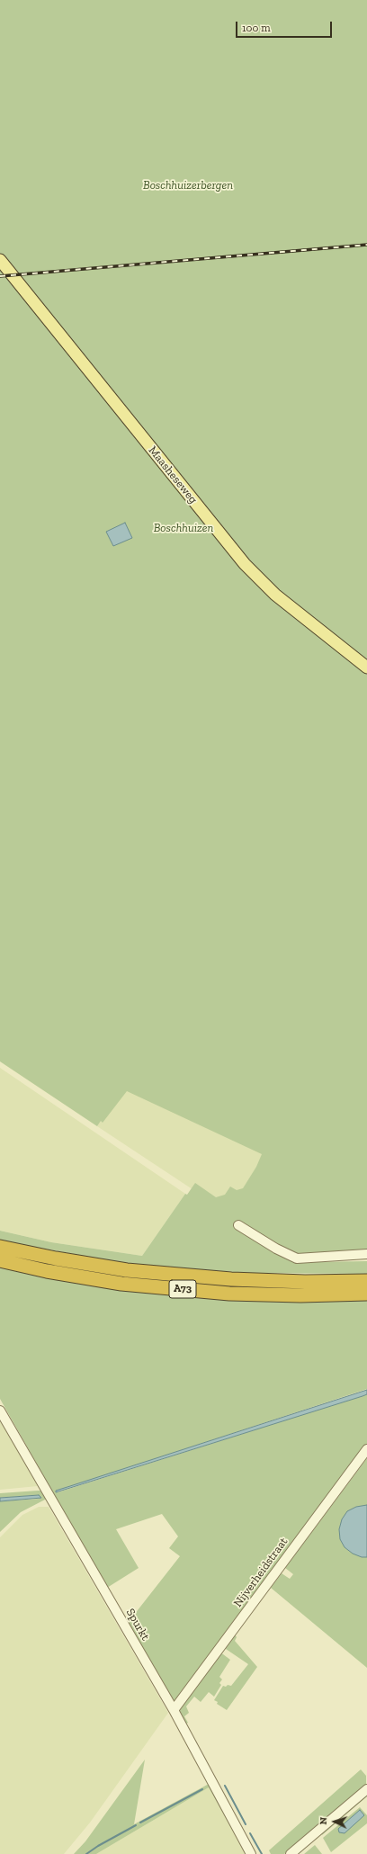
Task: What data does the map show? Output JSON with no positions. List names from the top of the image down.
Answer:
{
  "streets": {
    "highway": ["A73"],
    "main road": ["Maasheseweg"],
    "street": ["Nijverheidstraat", "Spurkt"]
  },
  "crossings": [
    ["Nijverheidstraat", "Spurkt"]
  ],
  "parks": ["Boschhuizerbergen", "Boschhuizen"],
  "scale_bar": "100 m",
  "north": "left"
}
